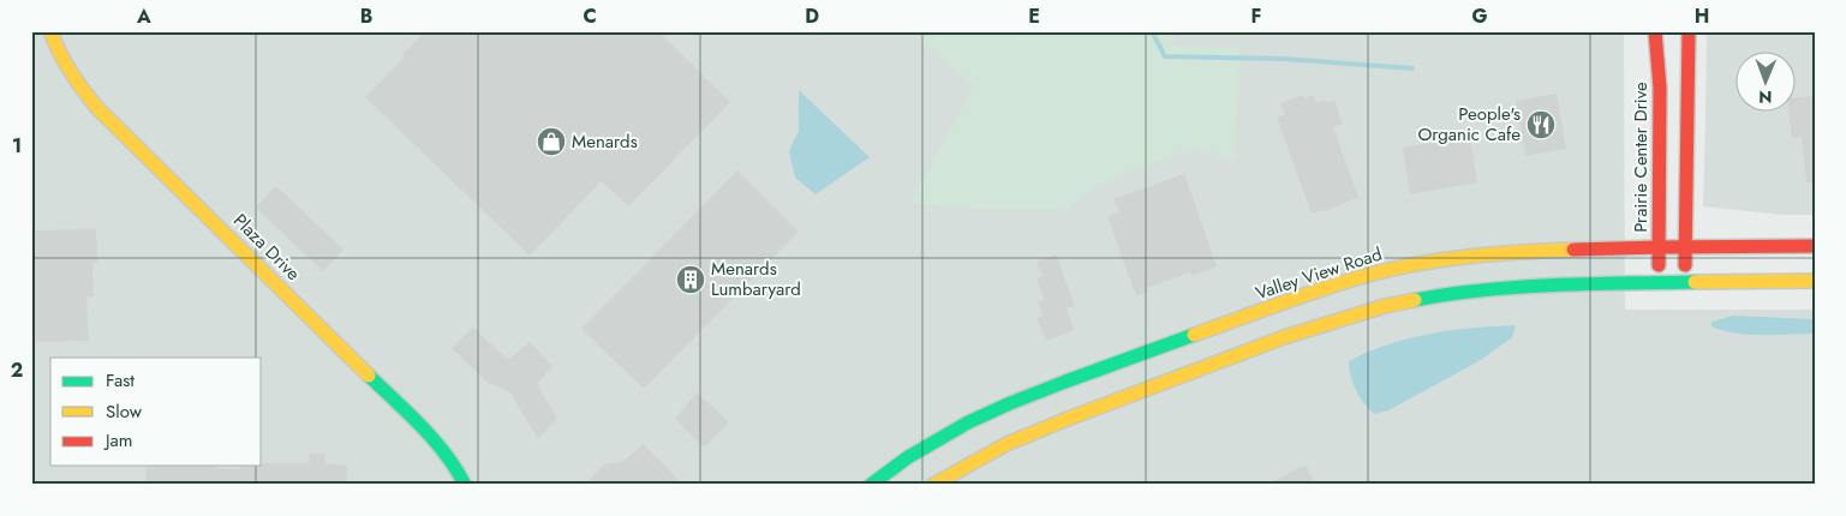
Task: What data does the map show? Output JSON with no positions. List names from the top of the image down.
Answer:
{
  "streets": {
    "main road": ["Prairie Center Drive", "Plaza Drive", "Valley View Road"]
  },
  "crossings": [
    ["Prairie Center Drive", "Valley View Road"]
  ],
  "places": {
    "restaurant": ["People's Organic Cafe"],
    "shop": ["Menards"],
    "building": ["Menards Lumbaryard"]
  },
  "legend": ["Fast", "Slow", "Jam"],
  "north": "bottom",
  "grid": {
    "columns": [
      "A",
      "B",
      "C",
      "D",
      "E",
      "F",
      "G",
      "H"
    ],
    "rows": ["1", "2"]
  }
}
